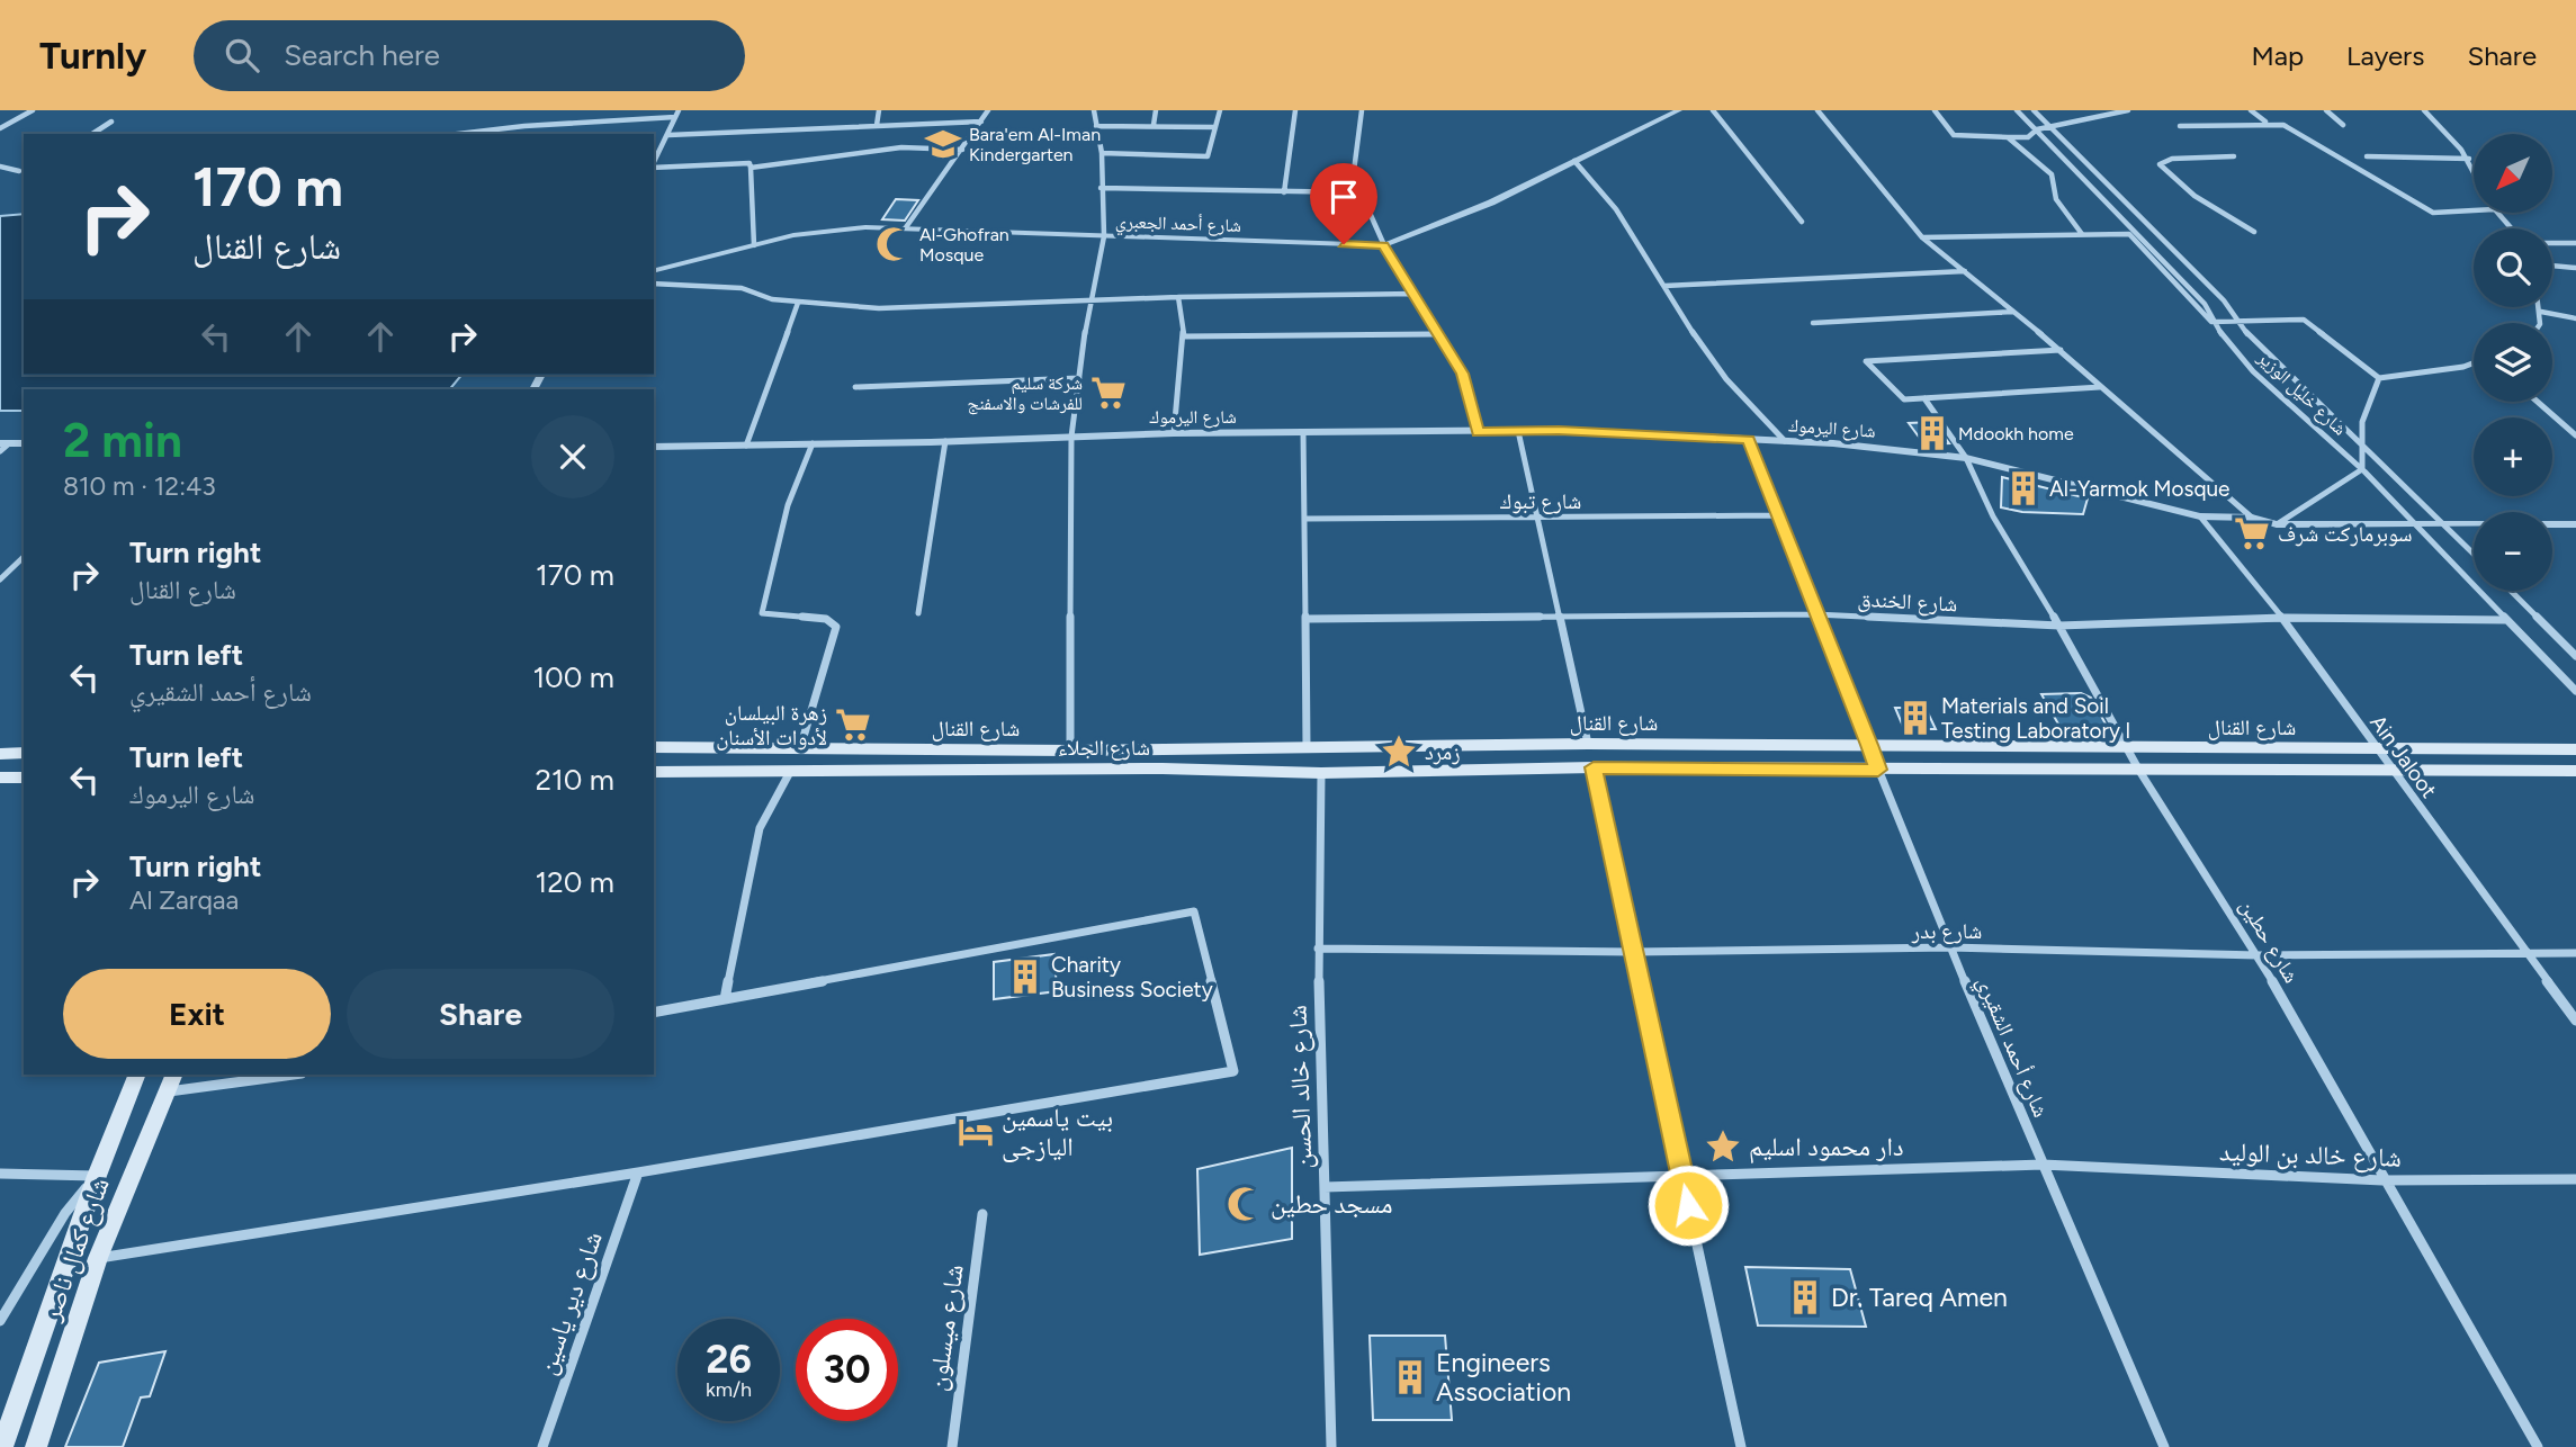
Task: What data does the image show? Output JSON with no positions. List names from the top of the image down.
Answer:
{
  "streets": {
    "main road": ["شارع القنال", "شارع الجلاء", "شارع كمال ناصر"],
    "street": [
      "شارع أحمد الجعبري",
      "شارع خليل الوزير",
      "شارع اليرموك",
      "شارع تبوك",
      "شارع الخندق",
      "Ain Jaloot",
      "شارع بدر",
      "شارع حطين",
      "شارع أحمد الشقيري",
      "شارع خالد الحسن",
      "شارع خالد بن الوليد",
      "شارع دير ياسين",
      "شارع ميسلون"
    ]
  },
  "crossings": [
    ["شارع خليل الوزير", "شارع اليرموك"],
    ["شارع خليل الوزير", "شارع الخندق"],
    ["شارع اليرموك", "Ain Jaloot"],
    ["شارع اليرموك", "شارع حطين"],
    ["شارع اليرموك", "شارع أحمد الشقيري"],
    ["شارع تبوك", "شارع أحمد الشقيري"],
    ["شارع الخندق", "Ain Jaloot"],
    ["شارع الخندق", "شارع حطين"],
    ["شارع الخندق", "شارع أحمد الشقيري"],
    ["شارع القنال", "شارع الجلاء"],
    ["شارع القنال", "Ain Jaloot"],
    ["شارع القنال", "شارع حطين"],
    ["شارع القنال", "شارع أحمد الشقيري"],
    ["شارع القنال", "شارع خالد الحسن"],
    ["شارع الجلاء", "شارع خالد الحسن"],
    ["Ain Jaloot", "شارع بدر"],
    ["شارع بدر", "شارع حطين"],
    ["شارع بدر", "شارع أحمد الشقيري"],
    ["شارع بدر", "شارع خالد الحسن"],
    ["شارع حطين", "شارع خالد بن الوليد"],
    ["شارع أحمد الشقيري", "شارع خالد بن الوليد"],
    ["شارع خالد الحسن", "شارع خالد بن الوليد"]
  ],
  "places": {
    "school or university": ["Bara'em Al-Iman Kindergarten"],
    "mosque": ["Al-Ghofran Mosque", "مسجد حطين"],
    "supermarket": ["شركة سليم للفرشات والاسفنج", "سوبرماركت شرف", "زهرة البيلسان لأدوات الأسنان"],
    "building": [
      "Mdookh home",
      "Al-Yarmok Mosque",
      "Materials and Soil Testing Laboratory l",
      "Charity Business Society",
      "Dr. Tareq Amen",
      "Engineers Association"
    ],
    "place": ["زمرد", "دار محمود اسليم"],
    "hotel": ["بيت ياسمين اليازجى"]
  },
  "north": "bottom left",
  "page": {
    "header": "Turnly",
    "search": "Search here",
    "nav": ["Map", "Layers", "Share"],
    "map_buttons": ["+", "−"],
    "turn": ["170 m", "شارع القنال"],
    "heading": ["2 min", "810 m · 12:43"],
    "list": [
      {
        "name": "Turn right",
        "note": "شارع القنال",
        "value": "170 m"
      },
      {
        "name": "Turn left",
        "note": "شارع أحمد الشقيري",
        "value": "100 m"
      },
      {
        "name": "Turn left",
        "note": "شارع اليرموك",
        "value": "210 m"
      },
      {
        "name": "Turn right",
        "note": "Al Zarqaa",
        "value": "120 m"
      }
    ],
    "buttons": ["Exit", "Share"],
    "speed": "26 km/h",
    "limit": "30"
  }
}
